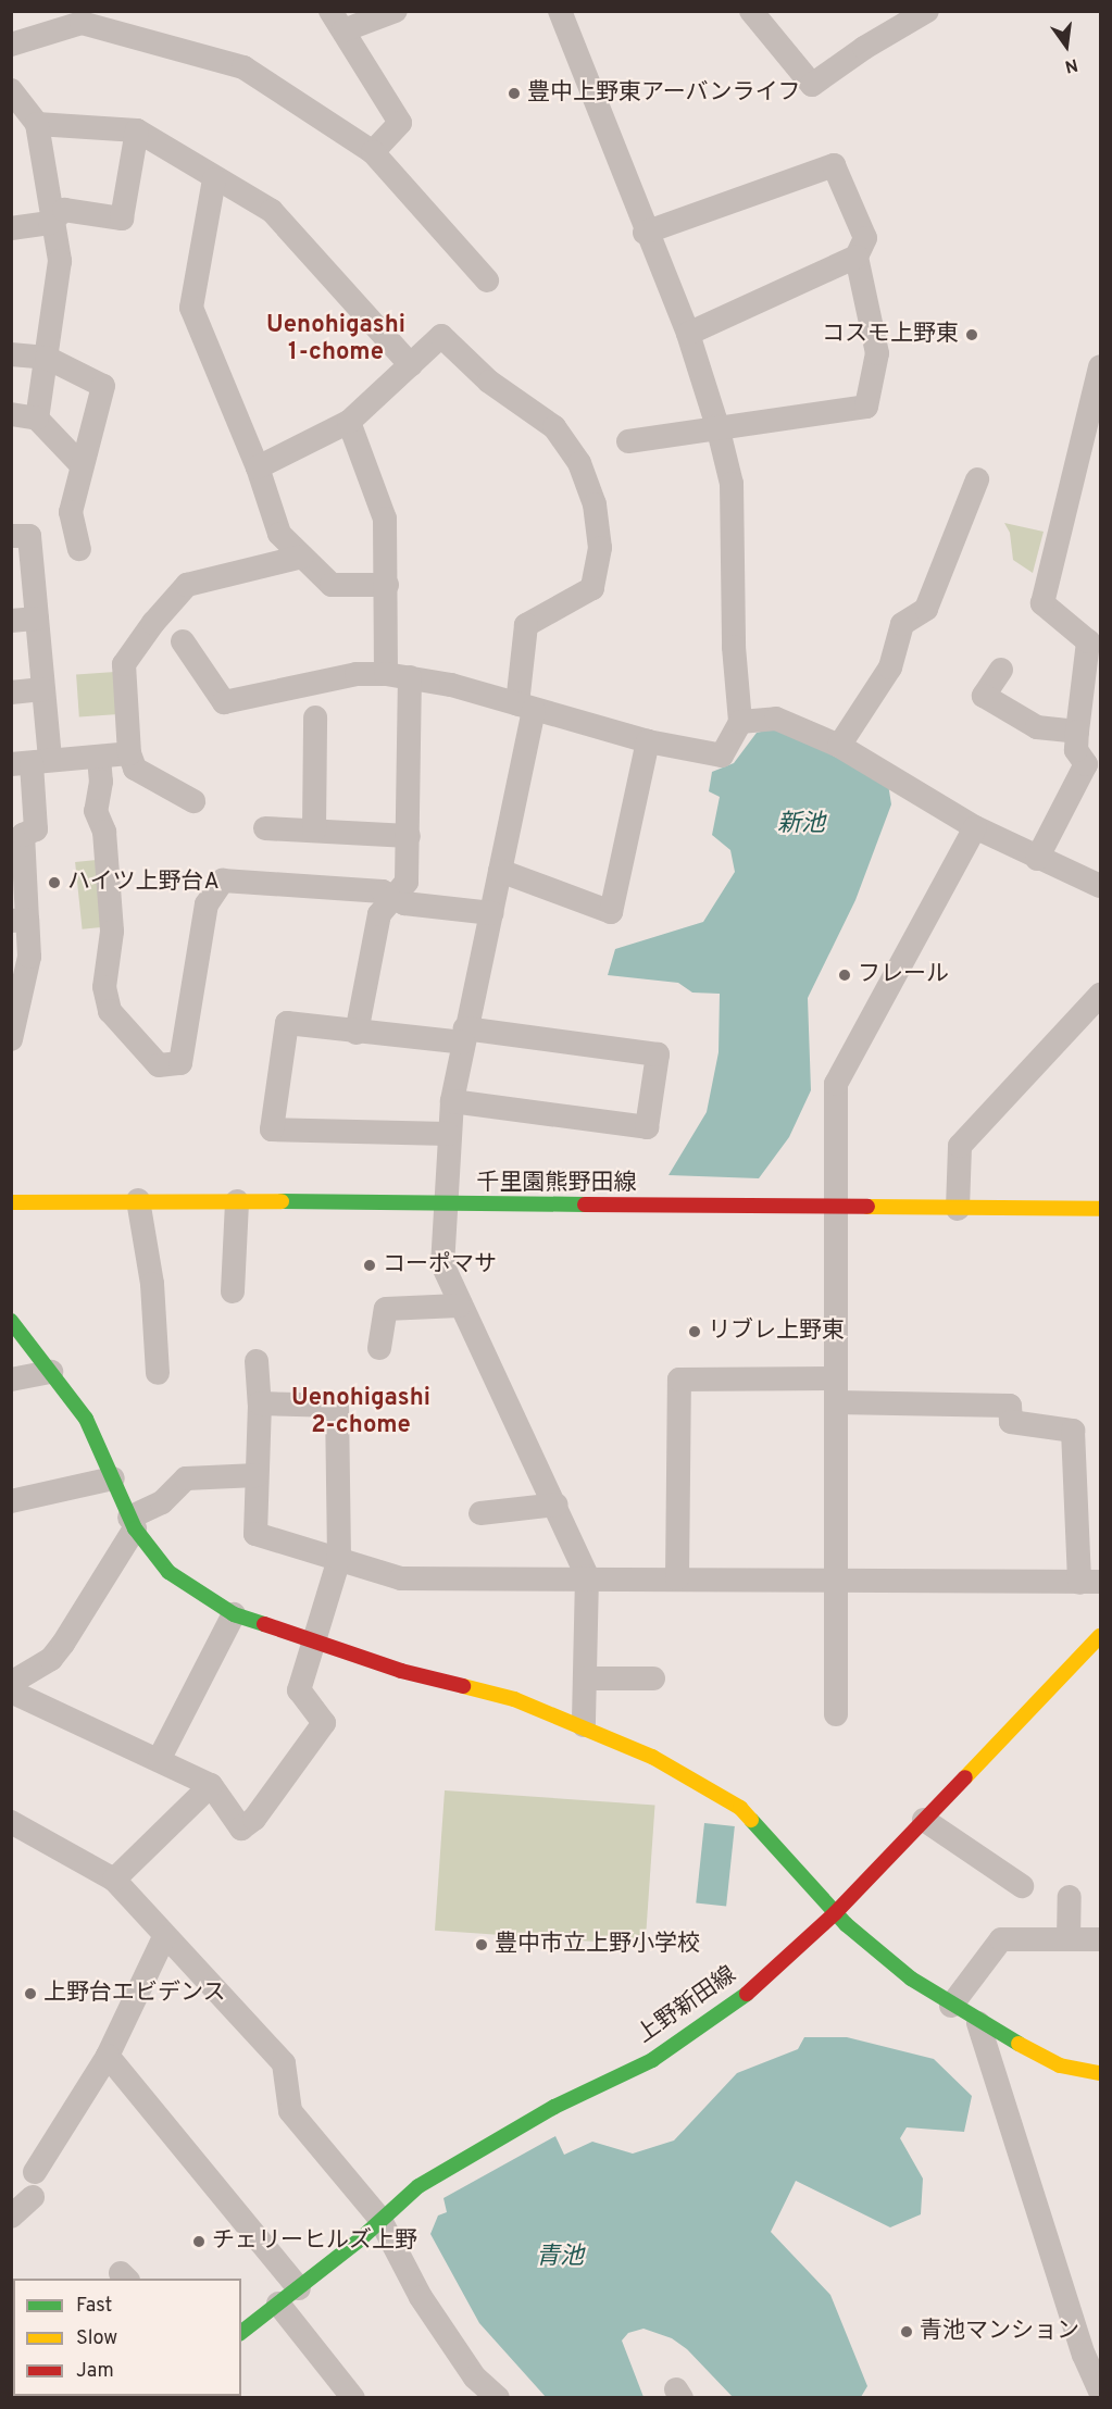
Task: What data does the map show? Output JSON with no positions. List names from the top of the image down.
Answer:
{
  "streets": {
    "street": ["千里園熊野田線", "上野新田線"]
  },
  "districts": ["Uenohigashi 1-chome", "Uenohigashi 2-chome"],
  "water": ["新池", "青池"],
  "places": [
    "豊中上野東アーバンライフ",
    "コスモ上野東",
    "ハイツ上野台A",
    "フレール",
    "コーポマサ",
    "リブレ上野東",
    "豊中市立上野小学校",
    "上野台エビデンス",
    "チェリーヒルズ上野",
    "青池マンション"
  ],
  "legend": ["Fast", "Slow", "Jam"],
  "north": "bottom"
}
